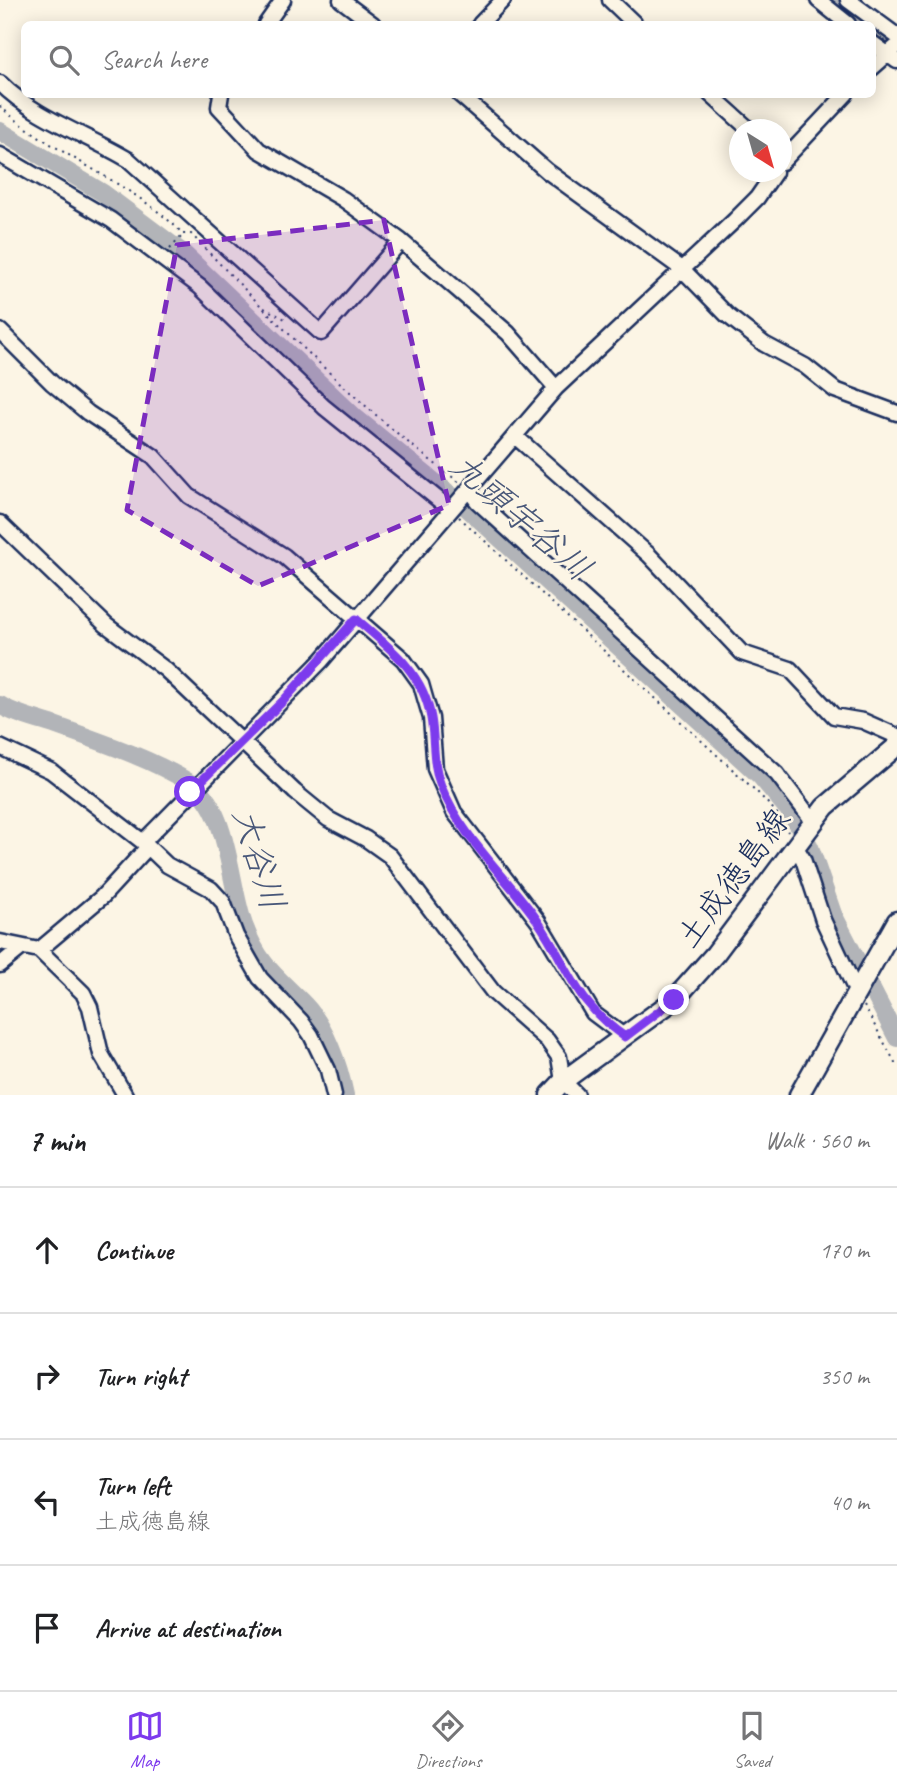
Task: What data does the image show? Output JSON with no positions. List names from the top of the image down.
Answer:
{
  "streets": {
    "main road": ["土成徳島線"]
  },
  "water": ["九頭宇谷川", "大谷川"],
  "north": "bottom right",
  "page": {
    "search": "Search here",
    "heading": ["7 min", "Walk · 560 m"],
    "list": [
      ["Continue", "170 m"],
      ["Turn right", "350 m"],
      ["Turn left", "土成徳島線", "40 m"],
      "Arrive at destination"
    ],
    "nav": ["Map", "Directions", "Saved"]
  }
}
